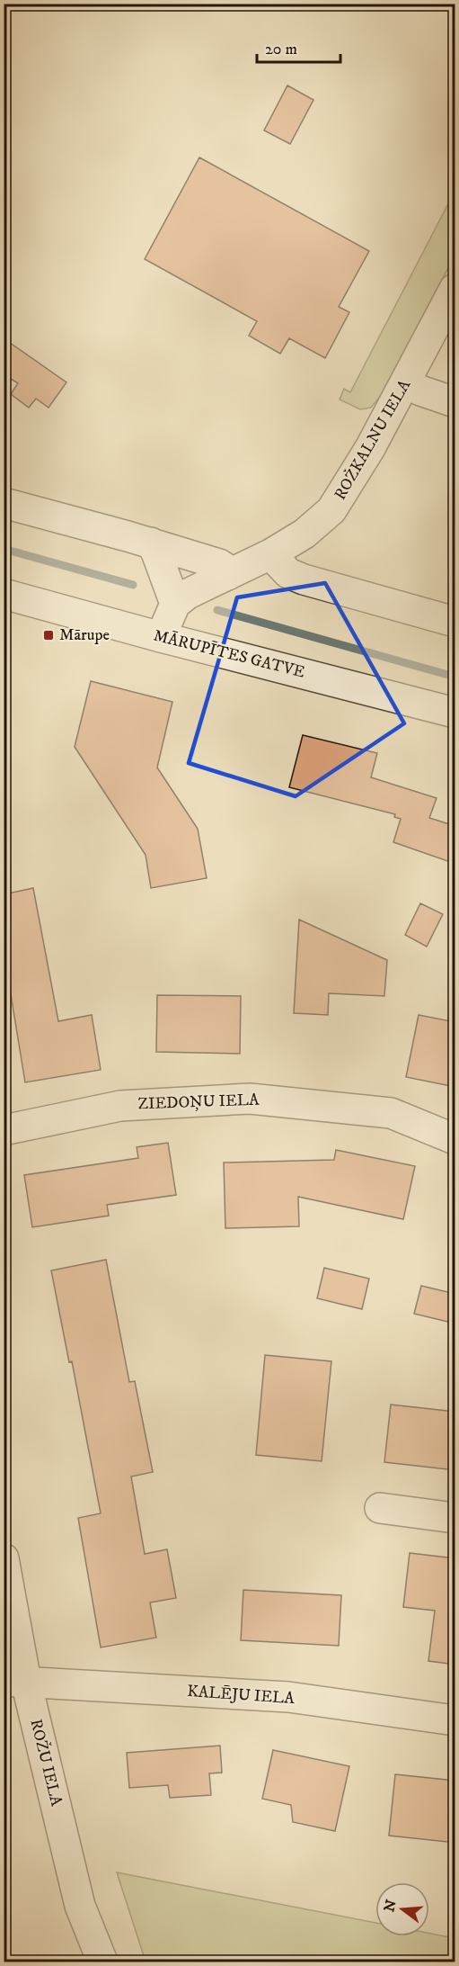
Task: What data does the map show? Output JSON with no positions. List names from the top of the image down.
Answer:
{
  "streets": {
    "street": [
      "ROŽKALNU IELA",
      "MĀRUPĪTES GATVE",
      "ZIEDOŅU IELA",
      "KALĒJU IELA",
      "ROŽU IELA"
    ]
  },
  "crossings": [
    ["KALĒJU IELA", "ROŽU IELA"]
  ],
  "places": {
    "transit": ["Mārupe"]
  },
  "scale_bar": "20 m",
  "north": "left"
}
